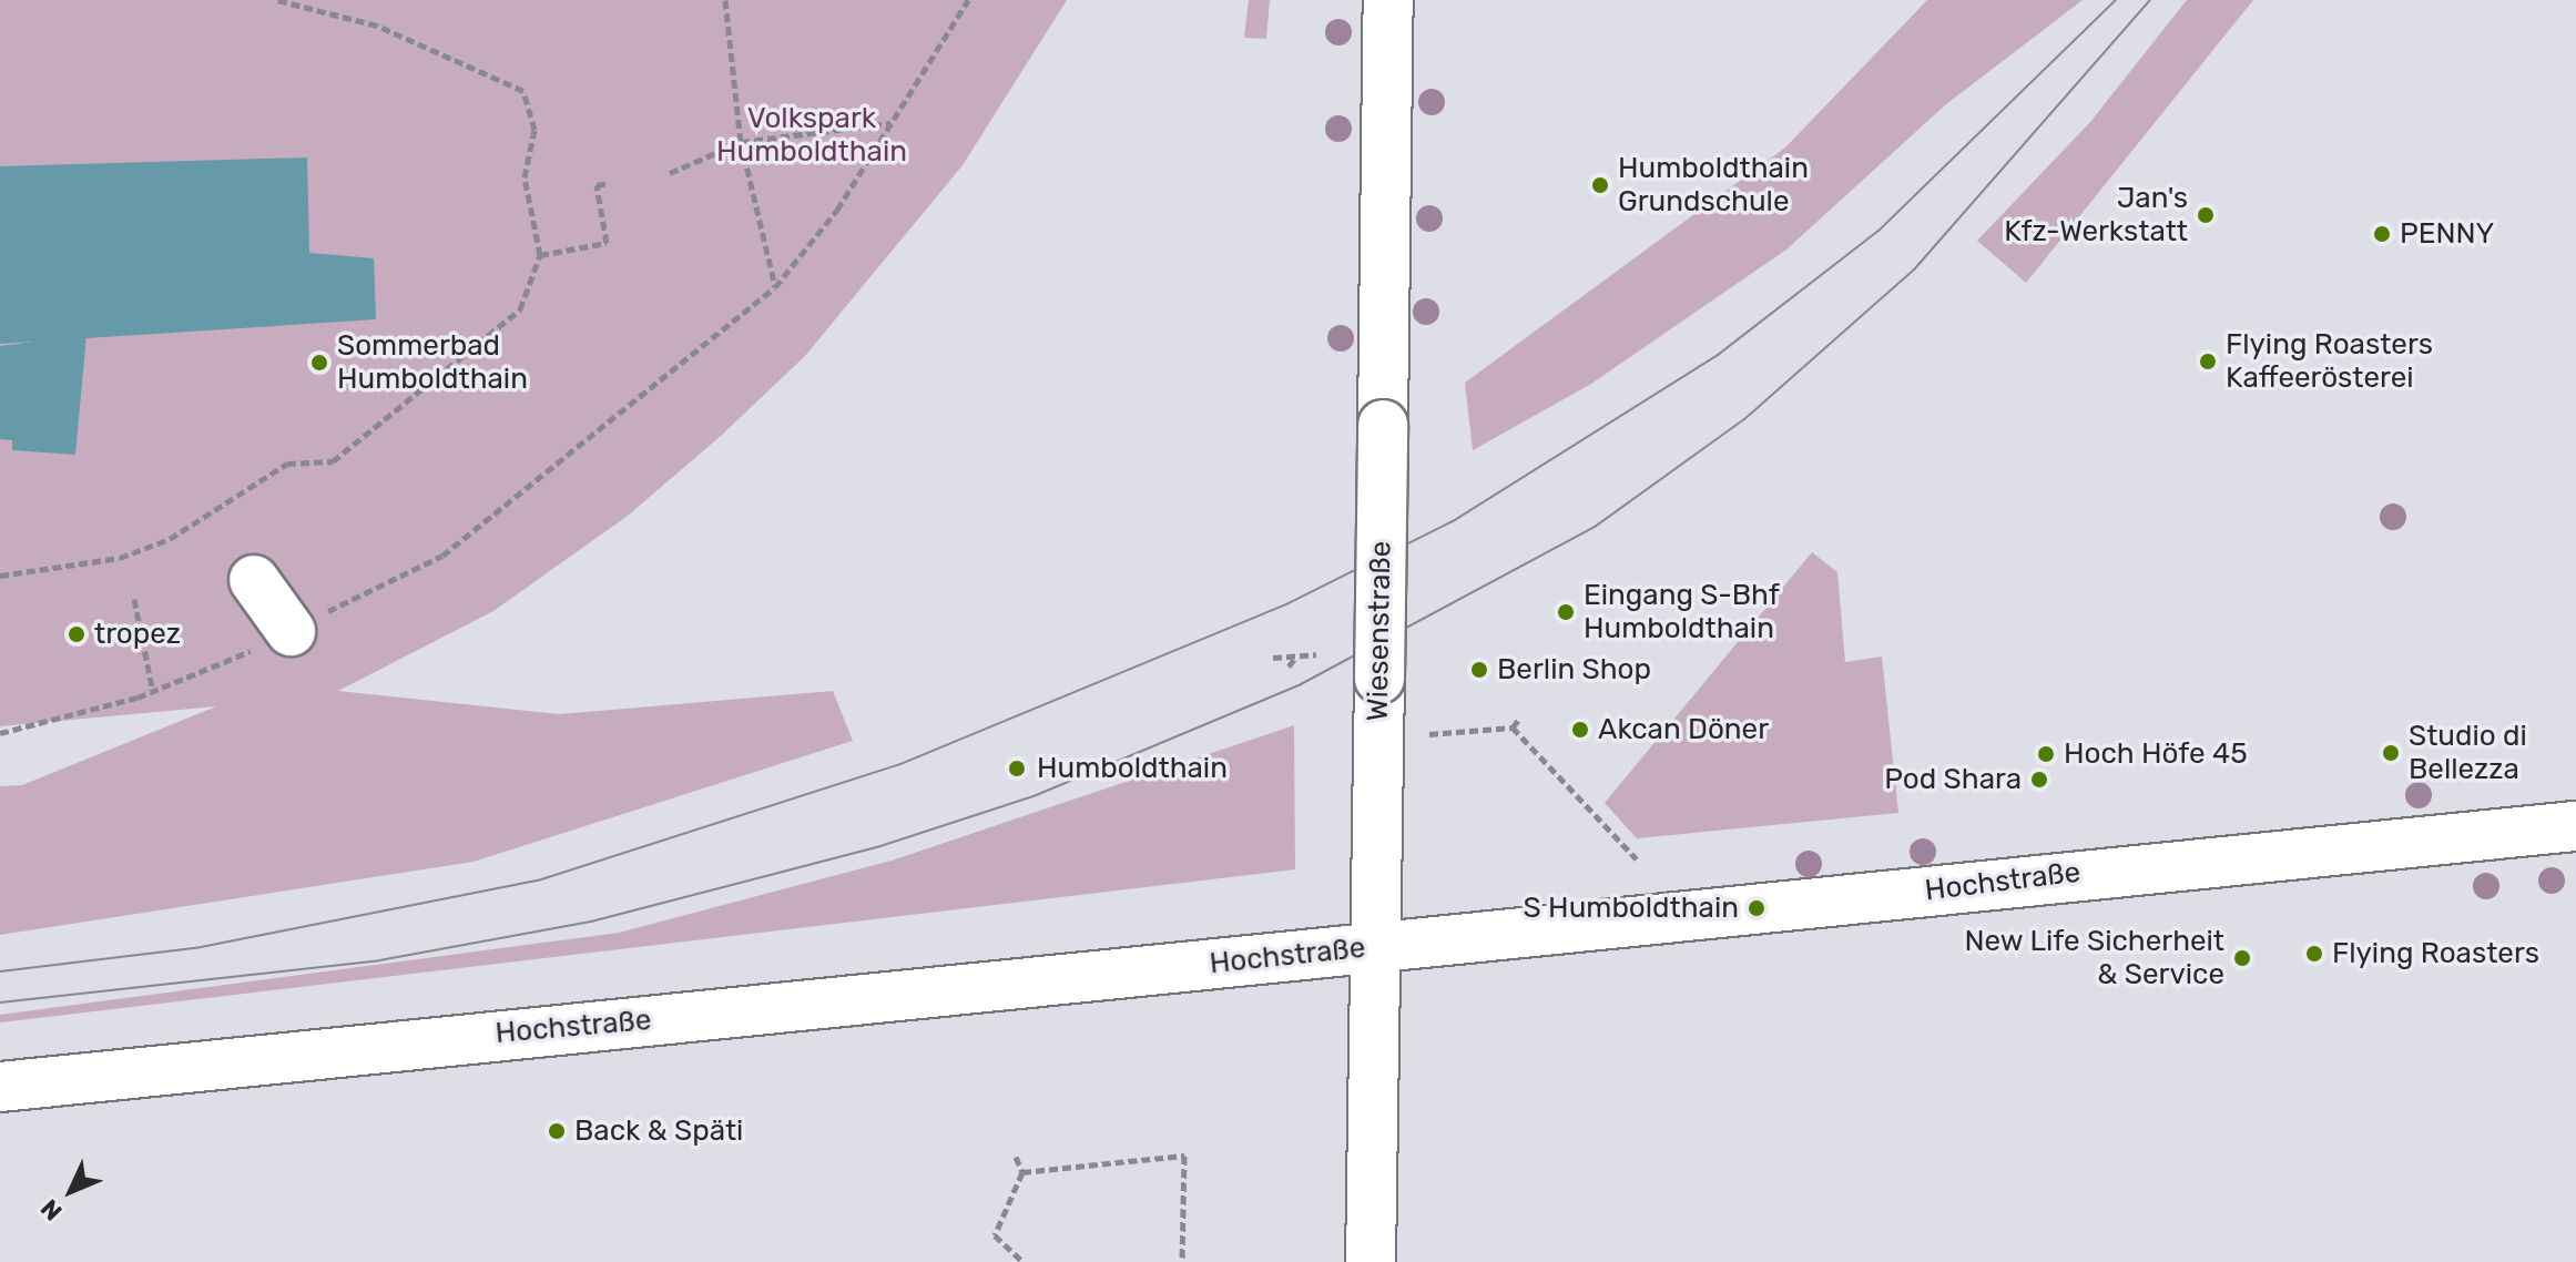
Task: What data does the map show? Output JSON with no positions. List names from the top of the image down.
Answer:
{
  "streets": {
    "street": ["Wiesenstraße", "Hochstraße"]
  },
  "crossings": [
    ["Wiesenstraße", "Hochstraße"]
  ],
  "parks": ["Volkspark Humboldthain"],
  "places": [
    "Humboldthain Grundschule",
    "Jan's Kfz-Werkstatt",
    "PENNY",
    "Flying Roasters Kaffeerösterei",
    "Sommerbad Humboldthain",
    "Eingang S-Bhf Humboldthain",
    "tropez",
    "Berlin Shop",
    "Akcan Döner",
    "Studio di Bellezza",
    "Hoch Höfe 45",
    "Humboldthain",
    "Pod Shara",
    "S Humboldthain",
    "Flying Roasters",
    "New Life Sicherheit & Service",
    "Back & Späti"
  ],
  "north": "bottom left"
}
